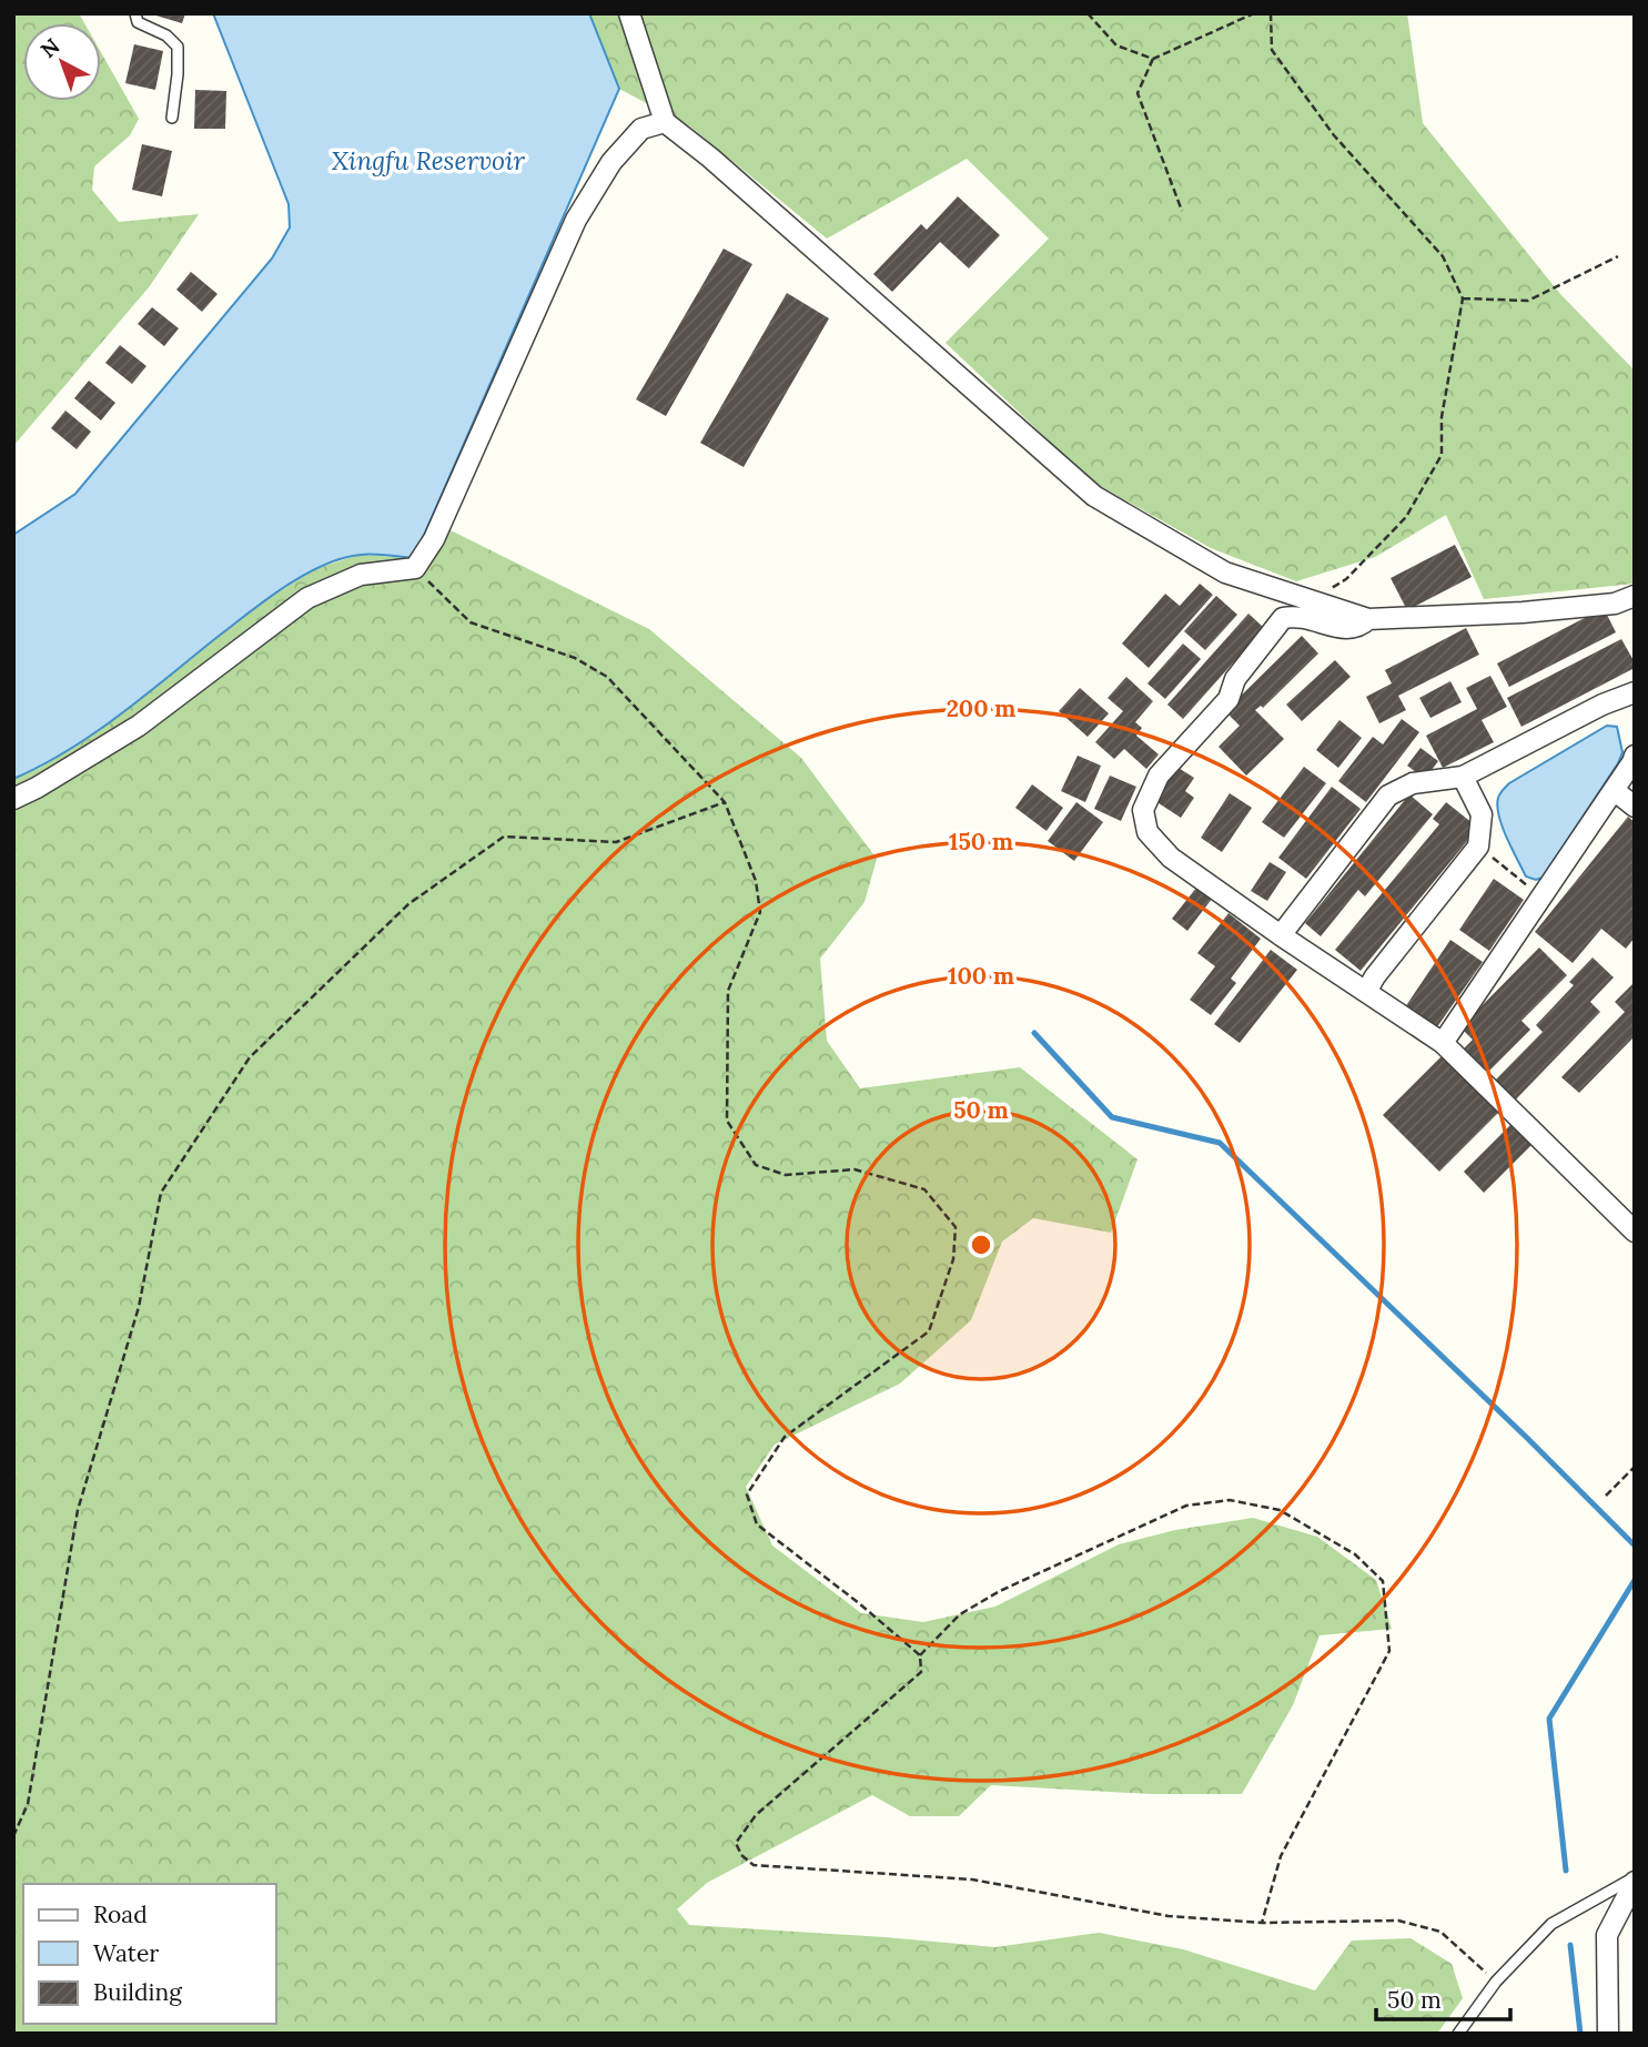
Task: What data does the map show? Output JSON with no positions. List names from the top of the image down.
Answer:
{
  "water": ["Xingfu Reservoir"],
  "legend": ["Road", "Water", "Building"],
  "scale_bar": "50 m",
  "north": "top left",
  "rings": [
    "200 m",
    "150 m",
    "100 m",
    "50 m"
  ]
}
